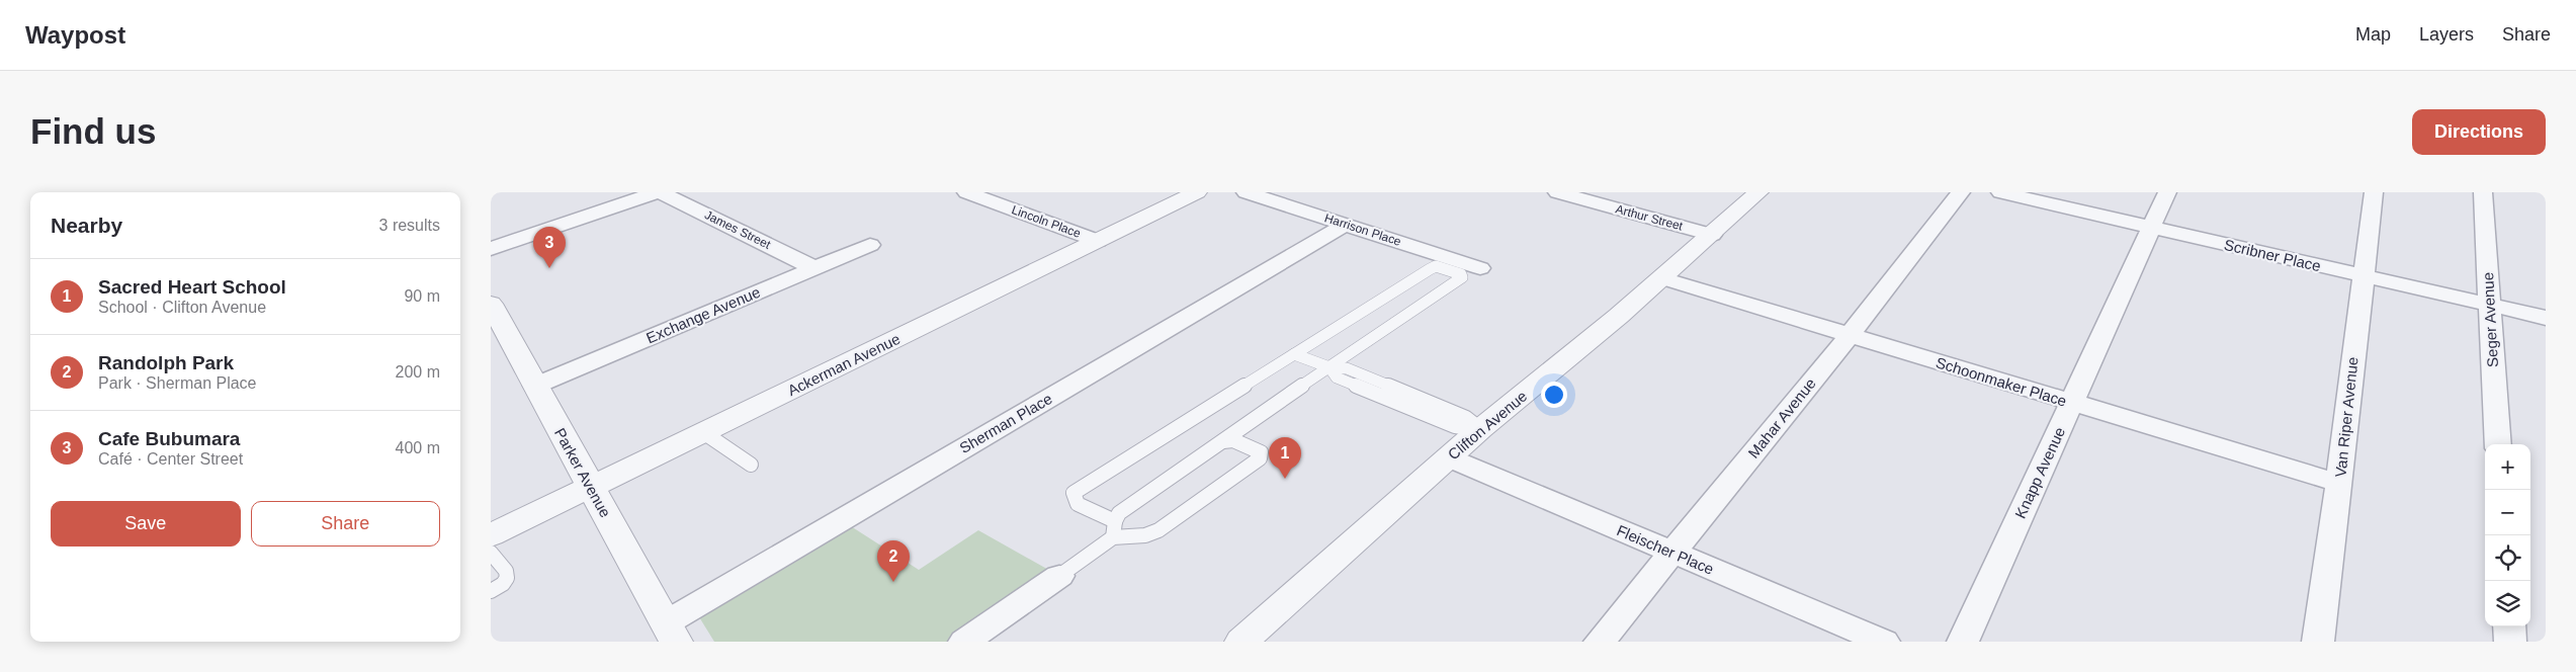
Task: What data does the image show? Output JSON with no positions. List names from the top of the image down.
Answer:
{
  "streets": {
    "street": [
      "Arthur Street",
      "Lincoln Place",
      "James Street",
      "Harrison Place",
      "Scribner Place",
      "Exchange Avenue",
      "Seger Avenue",
      "Ackerman Avenue",
      "Schoonmaker Place",
      "Van Riper Avenue",
      "Mahar Avenue",
      "Sherman Place",
      "Clifton Avenue",
      "Parker Avenue",
      "Knapp Avenue",
      "Fleischer Place"
    ]
  },
  "crossings": [
    ["Arthur Street", "Clifton Avenue"],
    ["Lincoln Place", "Ackerman Avenue"],
    ["James Street", "Exchange Avenue"],
    ["Harrison Place", "Sherman Place"],
    ["Scribner Place", "Seger Avenue"],
    ["Scribner Place", "Van Riper Avenue"],
    ["Scribner Place", "Knapp Avenue"],
    ["Exchange Avenue", "Parker Avenue"],
    ["Ackerman Avenue", "Parker Avenue"],
    ["Schoonmaker Place", "Van Riper Avenue"],
    ["Schoonmaker Place", "Mahar Avenue"],
    ["Schoonmaker Place", "Clifton Avenue"],
    ["Schoonmaker Place", "Knapp Avenue"],
    ["Mahar Avenue", "Fleischer Place"],
    ["Sherman Place", "Parker Avenue"],
    ["Clifton Avenue", "Fleischer Place"]
  ],
  "page": {
    "header": "Waypost",
    "nav": ["Map", "Layers", "Share"],
    "buttons": [
      "Directions",
      ["Save", "Share"]
    ],
    "title": "Find us",
    "heading": ["Nearby", "3 results"],
    "pins": ["3", "1", "2"],
    "list": [
      {
        "mark": "1",
        "name": "Sacred Heart School",
        "note": "School · Clifton Avenue",
        "value": "90 m"
      },
      {
        "mark": "2",
        "name": "Randolph Park",
        "note": "Park · Sherman Place",
        "value": "200 m"
      },
      {
        "mark": "3",
        "name": "Cafe Bubumara",
        "note": "Café · Center Street",
        "value": "400 m"
      }
    ],
    "map_buttons": ["+", "−"]
  }
}
